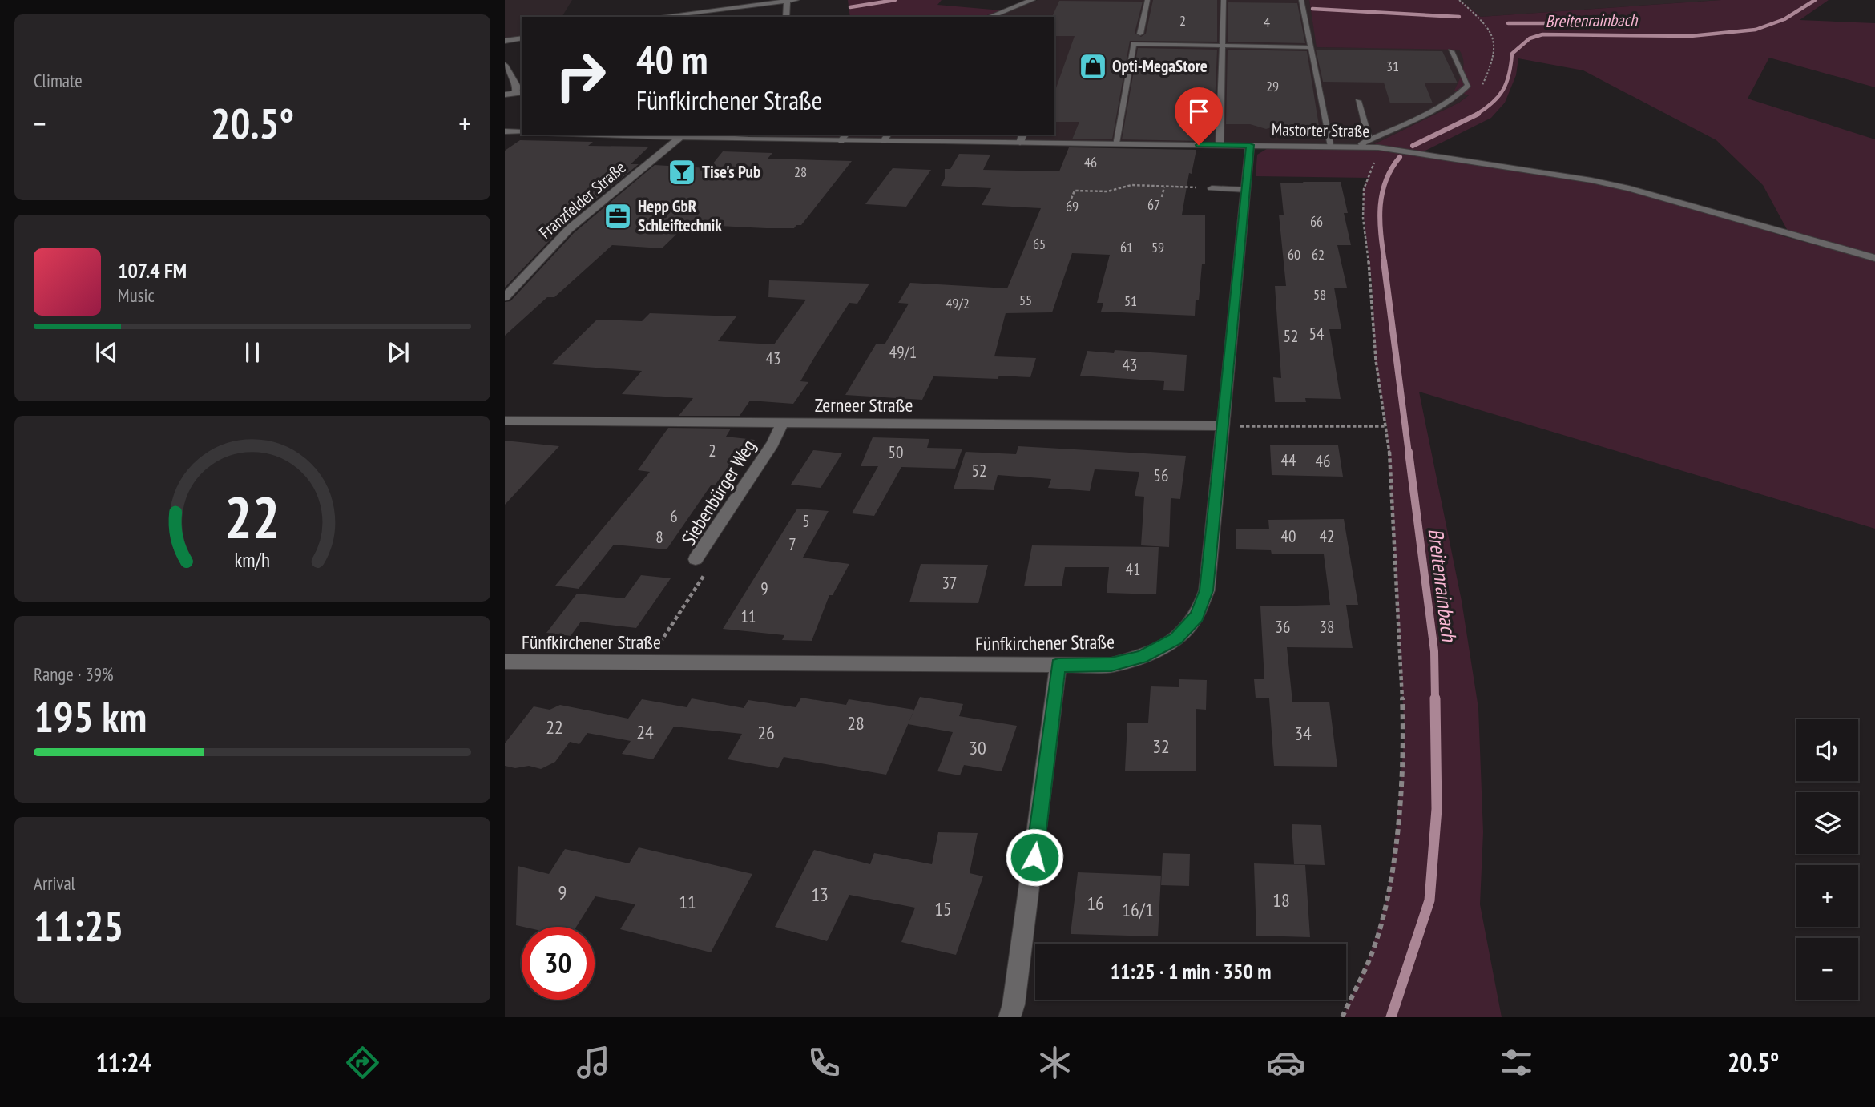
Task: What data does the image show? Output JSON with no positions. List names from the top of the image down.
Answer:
{
  "streets": {
    "street": [
      "Mastorter Straße",
      "Franzfelder Straße",
      "Zerneer Straße",
      "Siebenbürger Weg",
      "Fünfkirchener Straße"
    ]
  },
  "crossings": [
    ["Mastorter Straße", "Franzfelder Straße"],
    ["Mastorter Straße", "Fünfkirchener Straße"],
    ["Zerneer Straße", "Siebenbürger Weg"],
    ["Zerneer Straße", "Fünfkirchener Straße"],
    ["Siebenbürger Weg", "Fünfkirchener Straße"]
  ],
  "water": ["Breitenrainbach"],
  "places": {
    "shop": ["Opti-MegaStore"],
    "bar": ["Tise's Pub"],
    "office": ["Hepp GbR Schleiftechnik"]
  },
  "house_numbers": [
    "2",
    "4",
    "31",
    "29",
    "46",
    "28",
    "67",
    "69",
    "66",
    "65",
    "61",
    "59",
    "60",
    "62",
    "58",
    "55",
    "51",
    "49/2",
    "54",
    "52",
    "49/1",
    "43",
    "43",
    "2",
    "50",
    "44",
    "46",
    "52",
    "56",
    "6",
    "5",
    "40",
    "42",
    "8",
    "7",
    "41",
    "37",
    "9",
    "11",
    "36",
    "38",
    "28",
    "22",
    "24",
    "26",
    "34",
    "32",
    "30",
    "9",
    "13",
    "18",
    "11",
    "16",
    "15",
    "16/1"
  ],
  "page": {
    "tile": [
      "Climate",
      ["Range · 39%", "195 km"],
      ["Arrival", "11:25"]
    ],
    "turn": ["40 m", "Fünfkirchener Straße"],
    "heat": ["−", "20.5°", "+"],
    "song": ["107.4 FM", "Music"],
    "map_buttons": ["+", "−"],
    "limit": "30",
    "trip": "11:25 · 1 min · 350 m",
    "tabs": ["11:24", "20.5°"],
    "gauge": ["22", "km/h"]
  }
}
